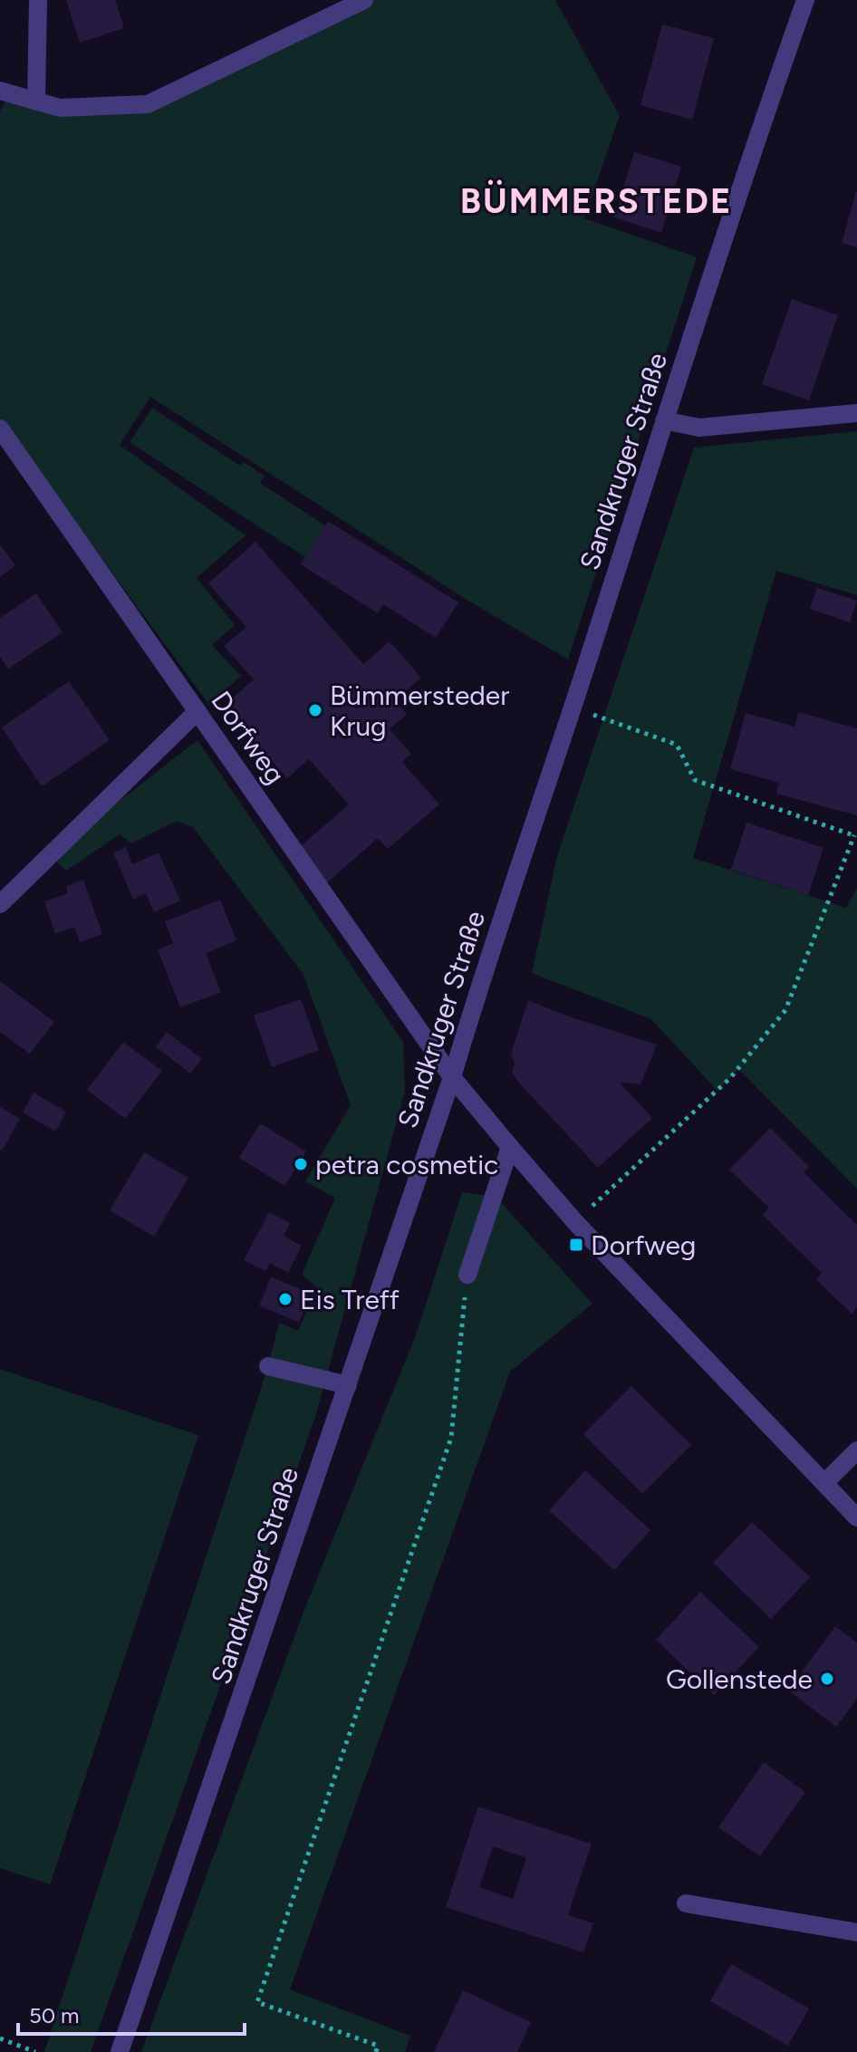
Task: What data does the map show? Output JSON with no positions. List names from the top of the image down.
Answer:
{
  "streets": {
    "street": ["Sandkruger Straße", "Dorfweg"]
  },
  "crossings": [
    ["Sandkruger Straße", "Dorfweg"]
  ],
  "districts": ["BÜMMERSTEDE"],
  "places": {
    "other": [
      "Bümmersteder Krug",
      "petra cosmetic",
      "Eis Treff",
      "Gollenstede"
    ],
    "transit": ["Dorfweg"]
  },
  "scale_bar": "50 m"
}
